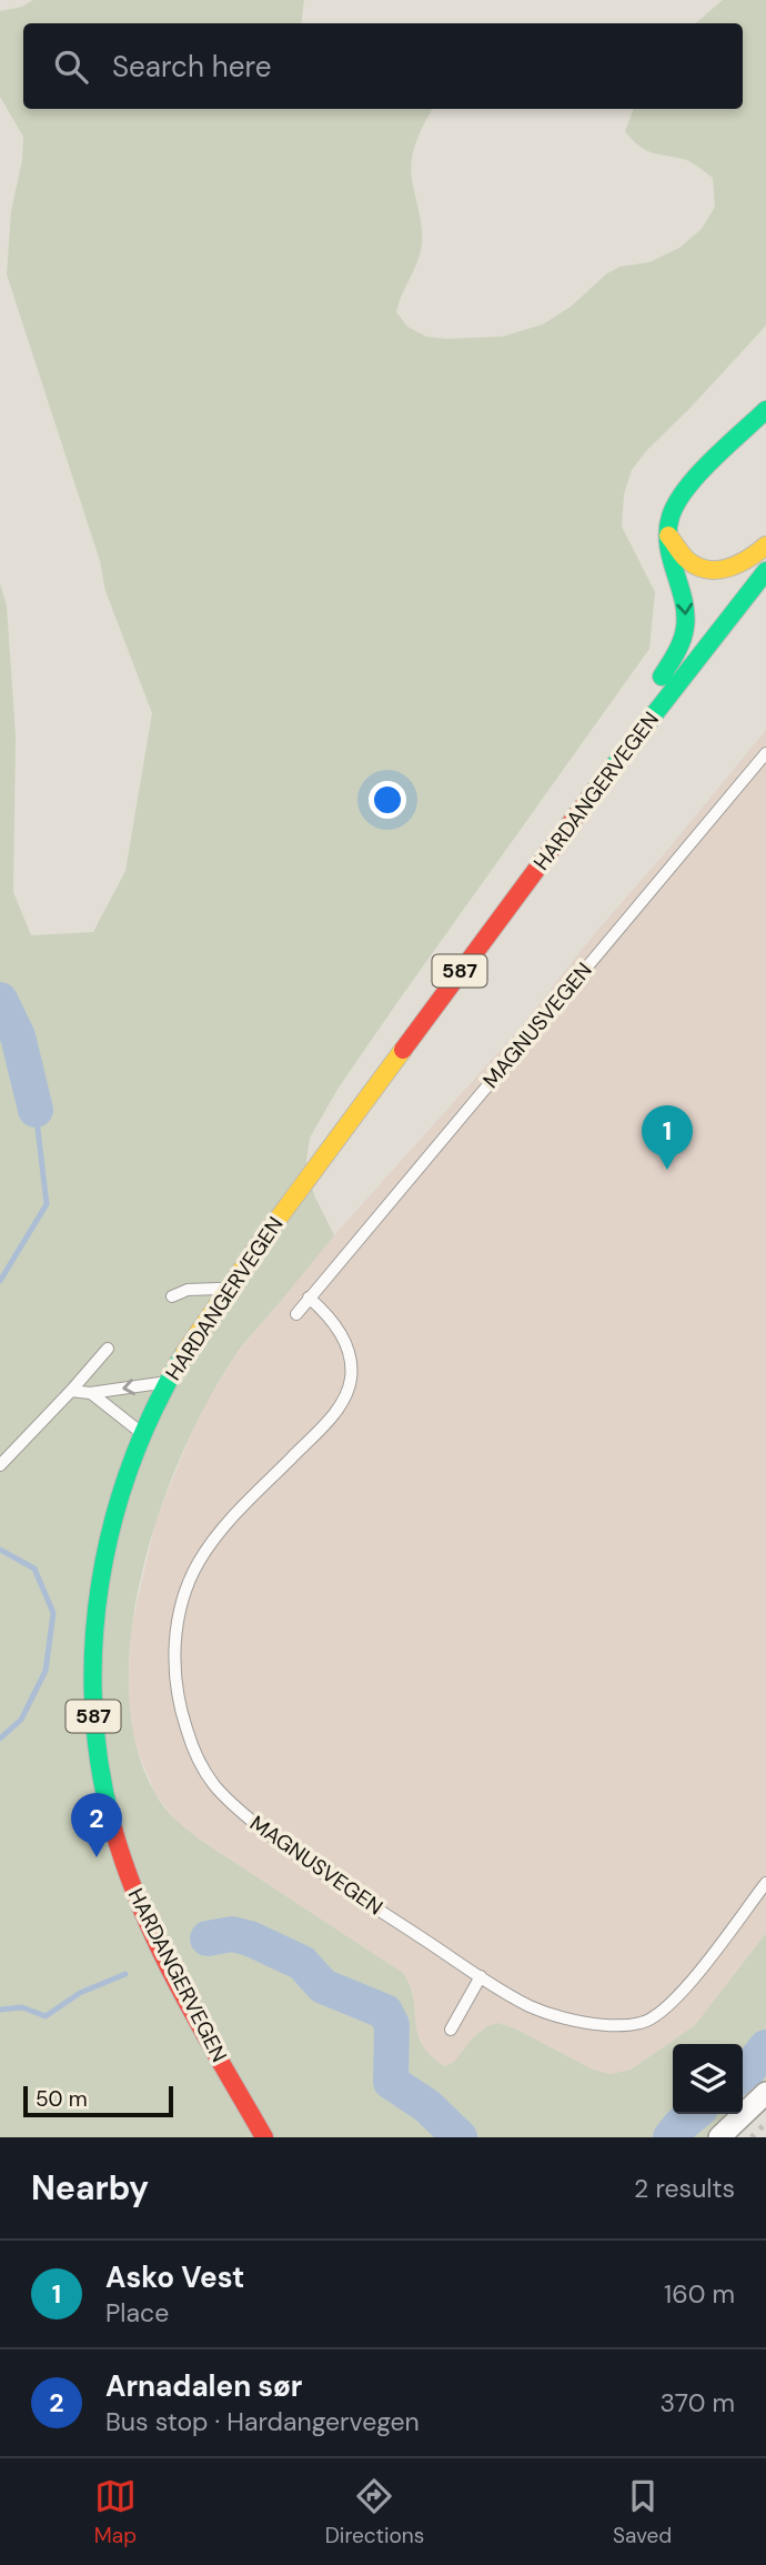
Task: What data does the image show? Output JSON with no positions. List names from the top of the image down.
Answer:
{
  "streets": {
    "main road": ["HARDANGERVEGEN", "587"],
    "lane": ["MAGNUSVEGEN"]
  },
  "crossings": [
    ["HARDANGERVEGEN", "587"]
  ],
  "scale_bar": "50 m",
  "page": {
    "search": "Search here",
    "pins": ["1", "2"],
    "scale": "50 m",
    "heading": ["Nearby", "2 results"],
    "list": [
      {
        "mark": "1",
        "name": "Asko Vest",
        "note": "Place",
        "value": "160 m"
      },
      {
        "mark": "2",
        "name": "Arnadalen sør",
        "note": "Bus stop · Hardangervegen",
        "value": "370 m"
      }
    ],
    "nav": ["Map", "Directions", "Saved"]
  }
}
